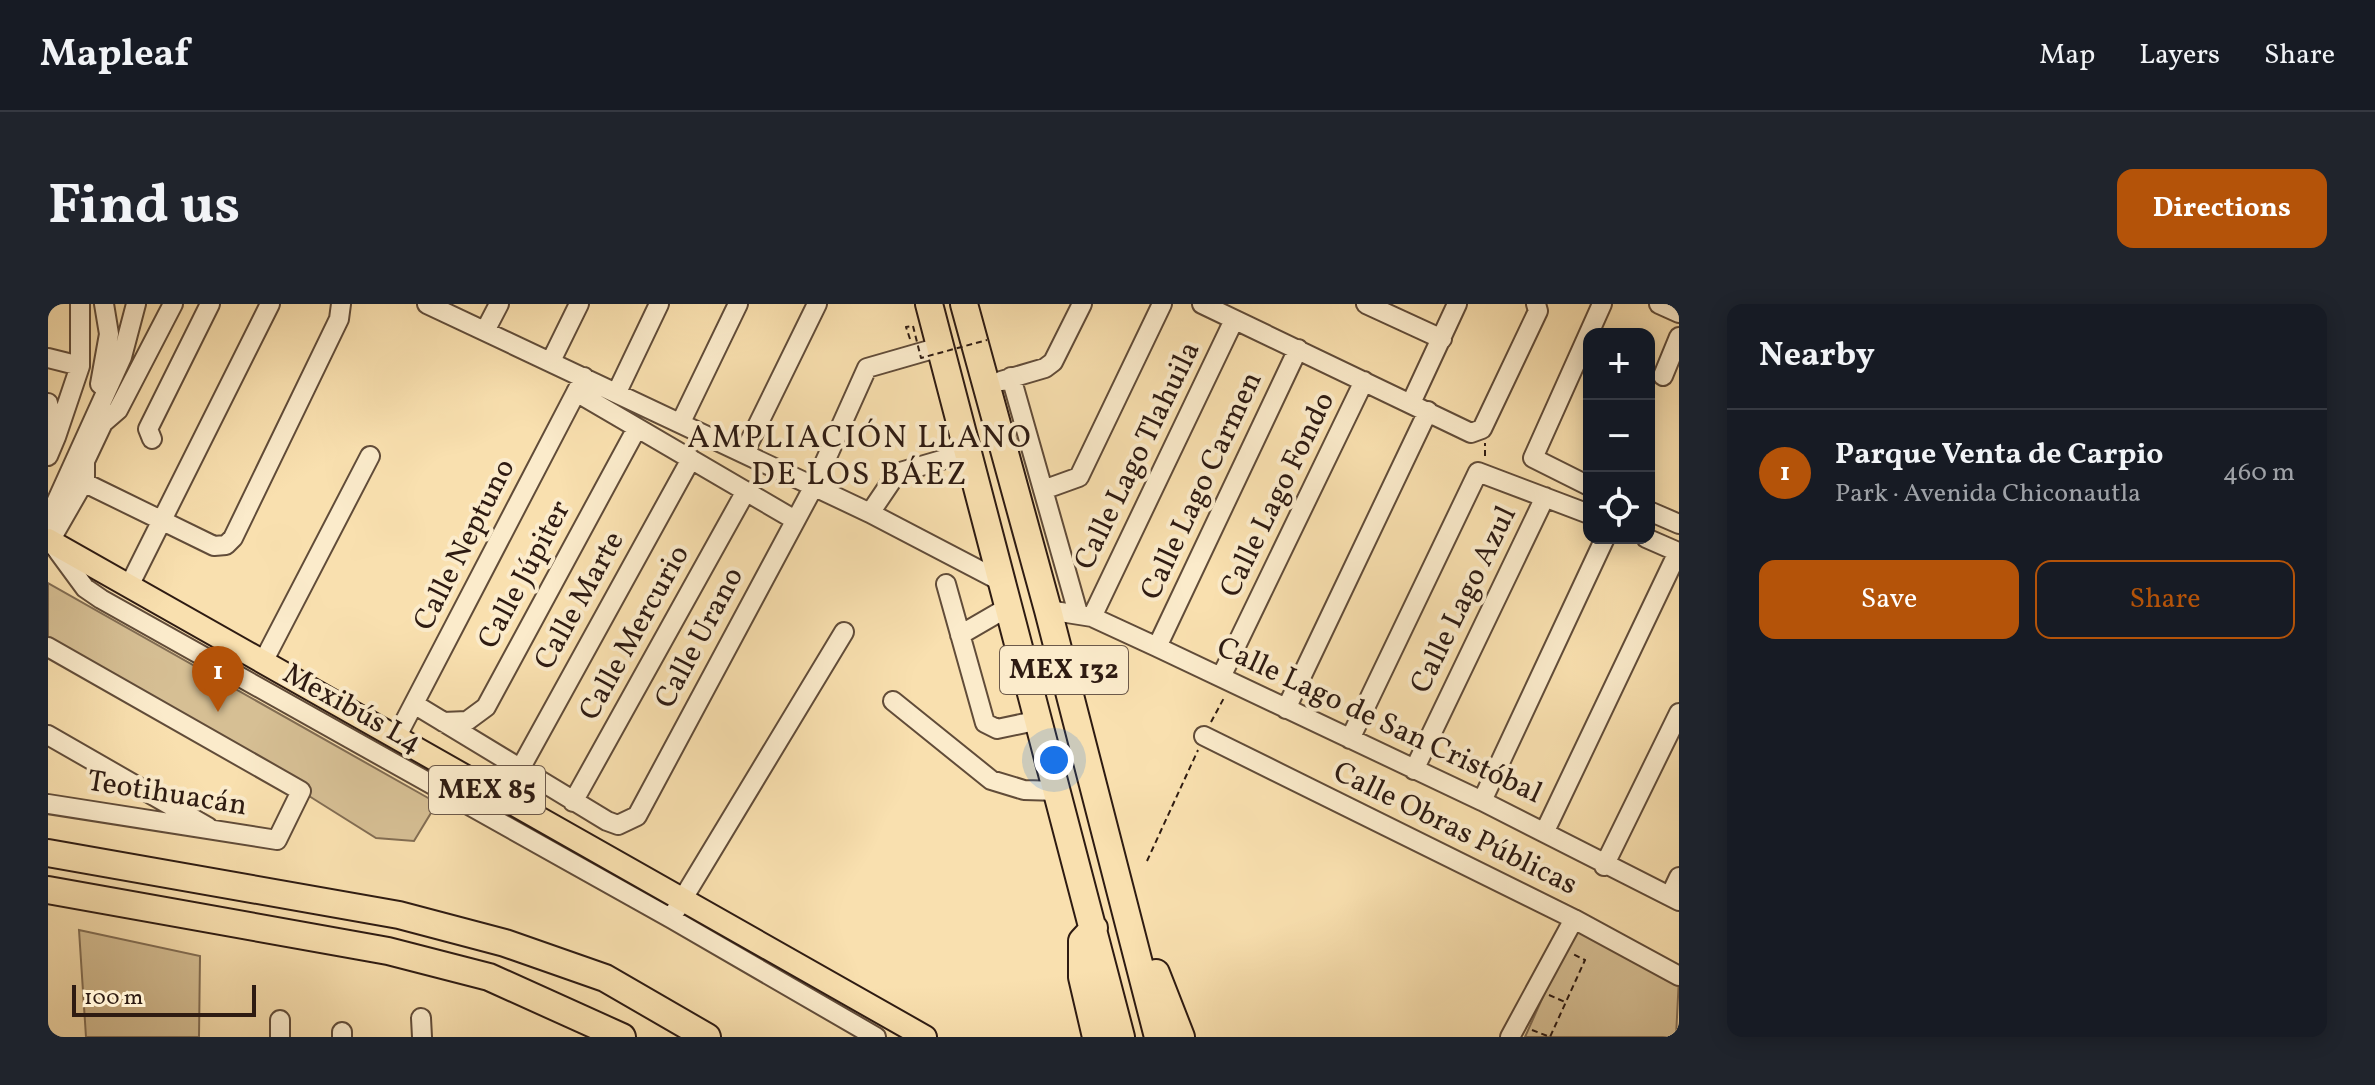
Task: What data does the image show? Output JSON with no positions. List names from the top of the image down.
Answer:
{
  "streets": {
    "highway": ["MEX 132"],
    "main road": ["MEX 85"],
    "street": [
      "Calle Lago Tlahuila",
      "Calle Lago Carmen",
      "Calle Lago Fondo",
      "Calle Neptuno",
      "Calle Júpiter",
      "Calle Lago Azul",
      "Calle Marte",
      "Calle Mercurio",
      "Calle Urano",
      "Mexibús L4",
      "Calle Lago de San Cristóbal",
      "Teotihuacán",
      "Calle Obras Públicas"
    ]
  },
  "crossings": [
    ["Calle Lago Tlahuila", "Calle Lago de San Cristóbal"],
    ["Calle Lago Carmen", "Calle Lago de San Cristóbal"],
    ["Calle Lago Fondo", "Calle Lago de San Cristóbal"],
    ["Calle Neptuno", "MEX 85"],
    ["Calle Lago Azul", "Calle Lago de San Cristóbal"],
    ["Calle Mercurio", "Calle Urano"],
    ["Calle Urano", "MEX 132"],
    ["MEX 132", "Calle Lago de San Cristóbal"],
    ["Mexibús L4", "MEX 85"]
  ],
  "districts": ["AMPLIACIÓN LLANO DE LOS BÁEZ"],
  "scale_bar": "100 m",
  "page": {
    "header": "Mapleaf",
    "nav": ["Map", "Layers", "Share"],
    "title": "Find us",
    "buttons": [
      "Directions",
      ["Save", "Share"]
    ],
    "heading": "Nearby",
    "map_buttons": ["+", "−"],
    "list": [
      {
        "mark": "1",
        "name": "Parque Venta de Carpio",
        "note": "Park · Avenida Chiconautla",
        "value": "460 m"
      }
    ],
    "pins": "1",
    "scale": "100 m"
  }
}
